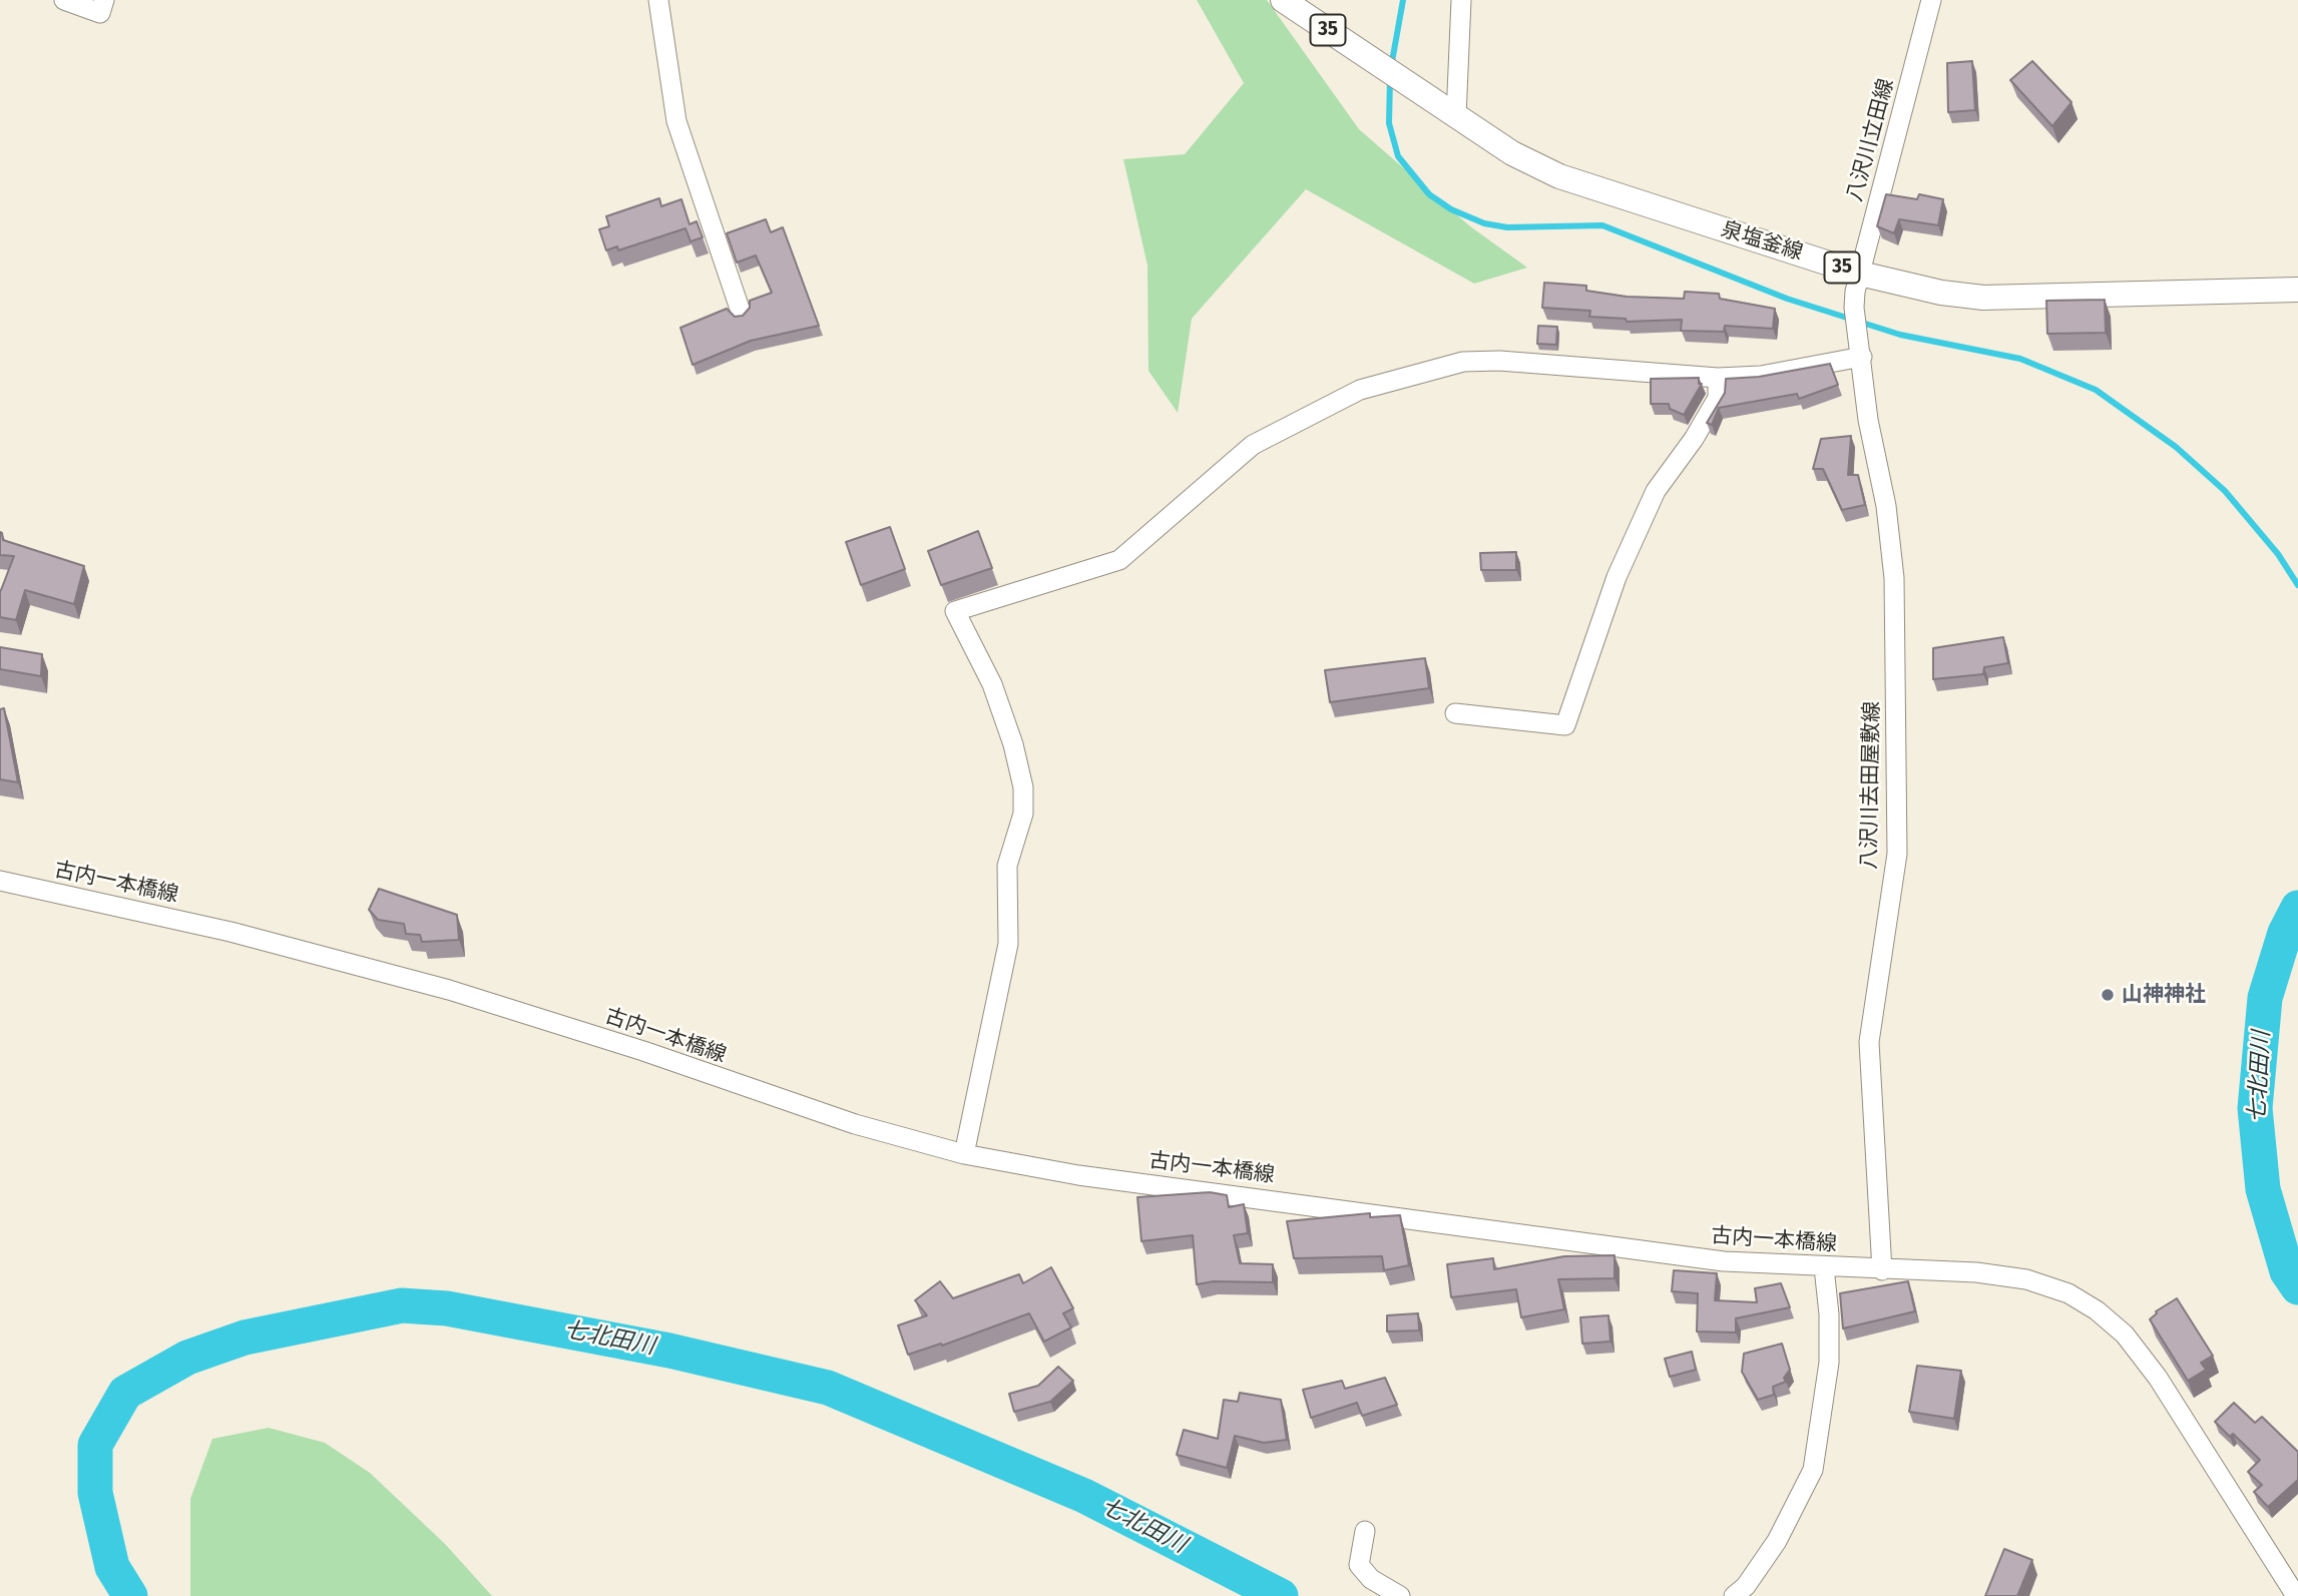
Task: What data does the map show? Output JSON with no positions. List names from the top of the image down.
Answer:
{
  "streets": {
    "main road": ["35", "泉塩釜線"],
    "street": ["八沢川立田線", "八沢川去田屋敷線", "古内一本橋線"]
  },
  "crossings": [
    ["八沢川立田線", "泉塩釜線"],
    ["八沢川立田線", "八沢川去田屋敷線"],
    ["八沢川去田屋敷線", "古内一本橋線"]
  ],
  "water": ["七北田川"],
  "places": ["山神神社"]
}
